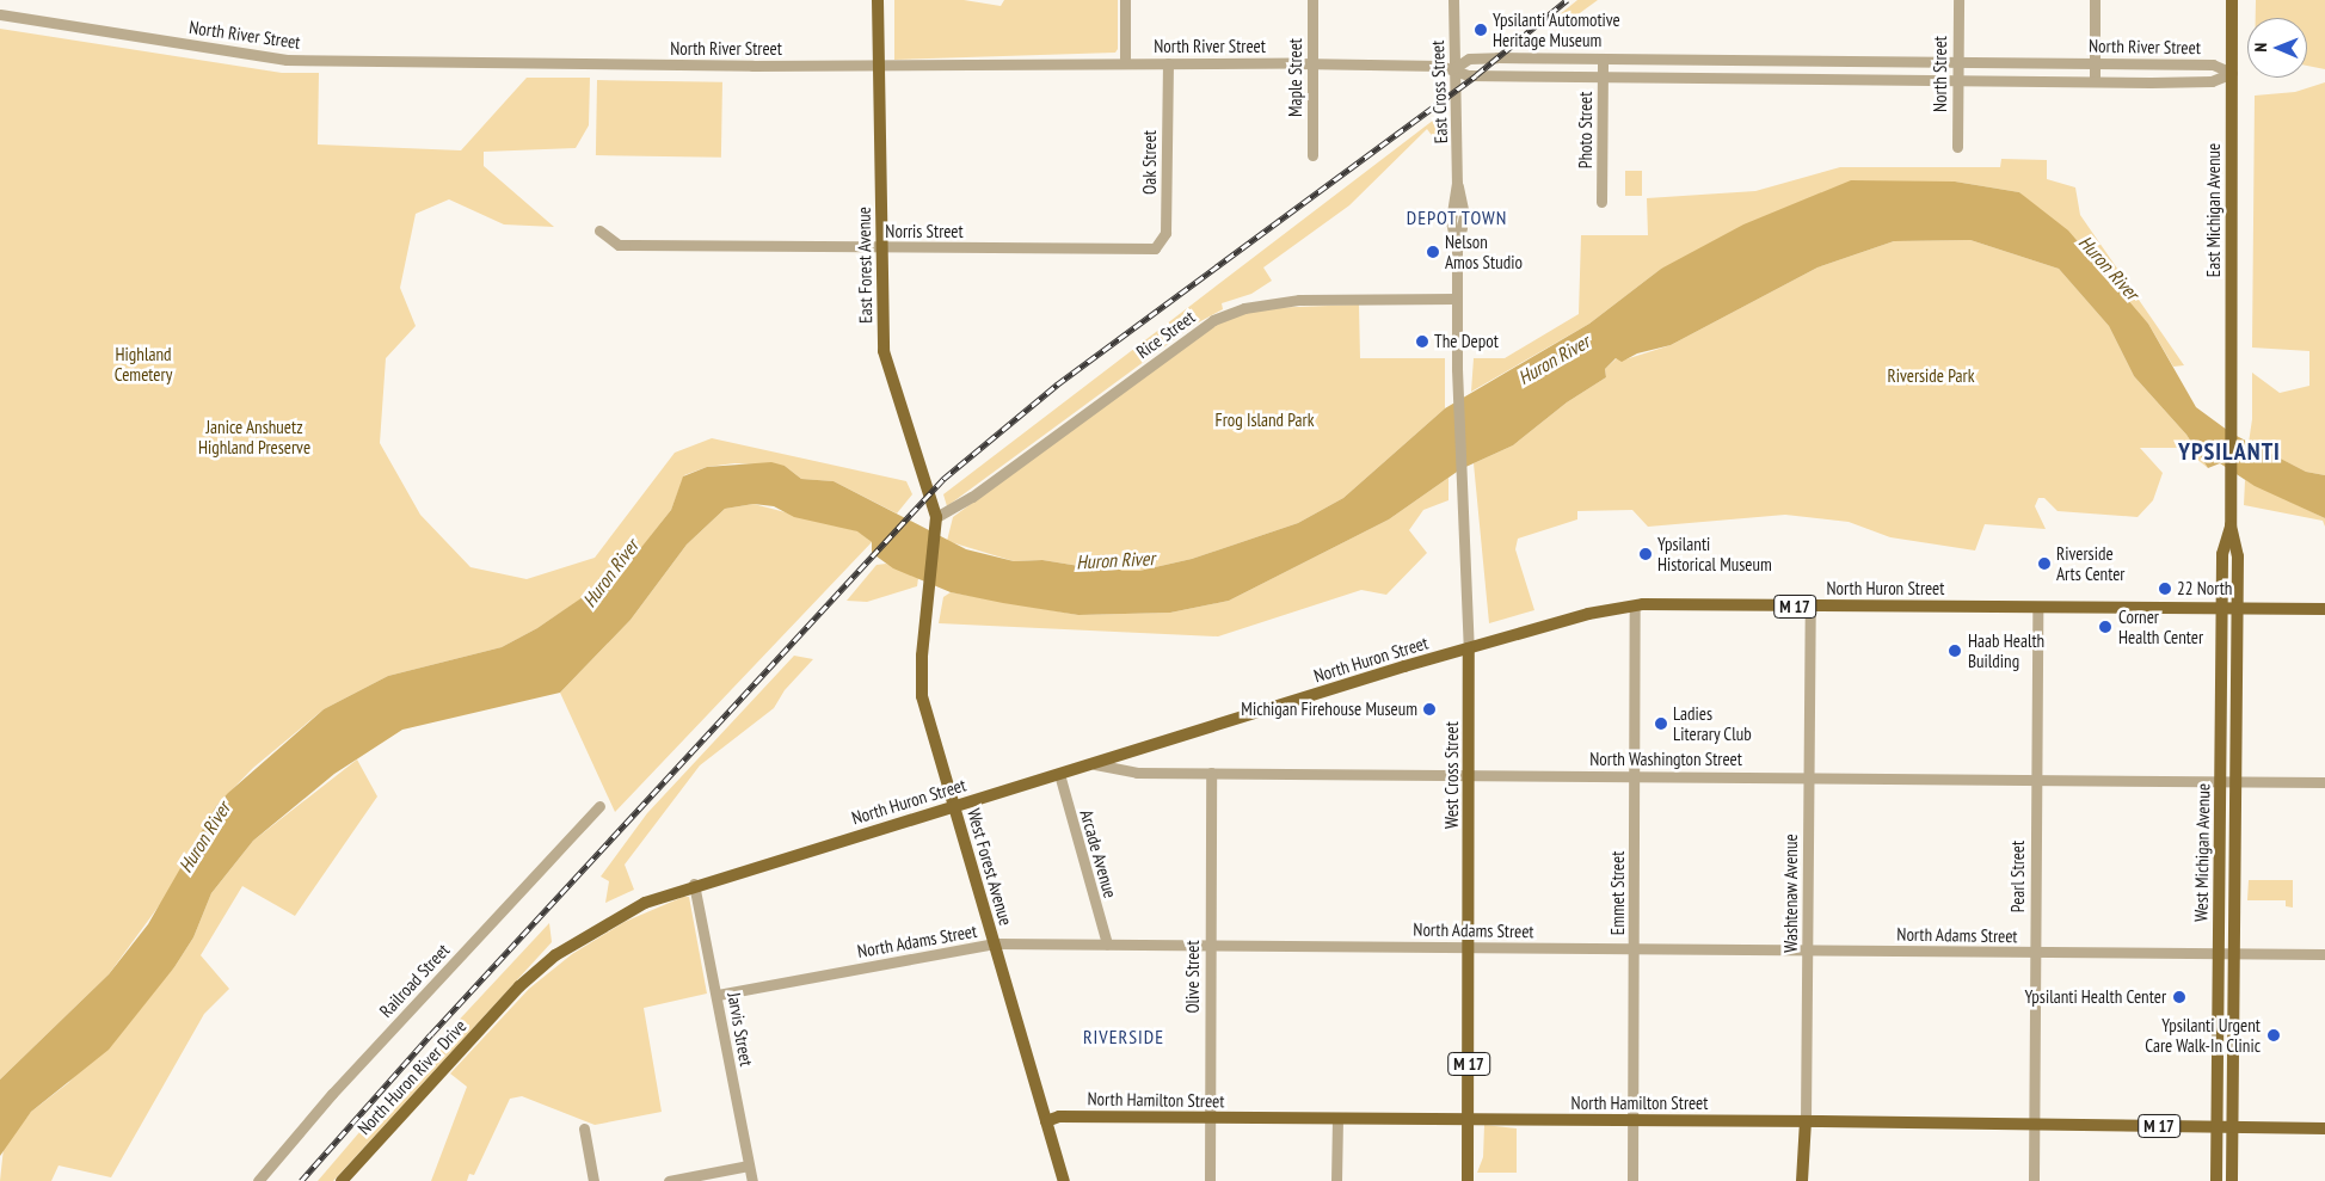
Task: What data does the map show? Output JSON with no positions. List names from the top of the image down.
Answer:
{
  "streets": {
    "main road": [
      "East Michigan Avenue",
      "East Forest Avenue",
      "North Huron Street",
      "M 17",
      "West Cross Street",
      "West Michigan Avenue",
      "West Forest Avenue",
      "Washtenaw Avenue",
      "North Huron River Drive",
      "North Hamilton Street"
    ],
    "street": [
      "North River Street",
      "North Street",
      "Maple Street",
      "East Cross Street",
      "Photo Street",
      "Oak Street",
      "Norris Street",
      "Rice Street",
      "North Washington Street",
      "Arcade Avenue",
      "Pearl Street",
      "Emmet Street",
      "North Adams Street",
      "Olive Street",
      "Railroad Street",
      "Jarvis Street"
    ]
  },
  "crossings": [
    ["North River Street", "North Street"],
    ["North River Street", "Maple Street"],
    ["North River Street", "East Cross Street"],
    ["North River Street", "Photo Street"],
    ["North River Street", "Oak Street"],
    ["North River Street", "East Michigan Avenue"],
    ["North River Street", "East Forest Avenue"],
    ["East Cross Street", "Rice Street"],
    ["East Cross Street", "West Cross Street"],
    ["Oak Street", "Norris Street"],
    ["East Michigan Avenue", "West Michigan Avenue"],
    ["Norris Street", "East Forest Avenue"],
    ["East Forest Avenue", "Rice Street"],
    ["East Forest Avenue", "West Forest Avenue"],
    ["Rice Street", "West Forest Avenue"],
    ["North Huron Street", "North Washington Street"],
    ["North Huron Street", "West Cross Street"],
    ["North Huron Street", "West Michigan Avenue"],
    ["North Huron Street", "Arcade Avenue"],
    ["North Huron Street", "West Forest Avenue"],
    ["North Huron Street", "Pearl Street"],
    ["North Huron Street", "Emmet Street"],
    ["North Huron Street", "Washtenaw Avenue"],
    ["North Huron Street", "Jarvis Street"],
    ["North Huron Street", "North Huron River Drive"],
    ["North Washington Street", "West Cross Street"],
    ["North Washington Street", "West Michigan Avenue"],
    ["North Washington Street", "Pearl Street"],
    ["North Washington Street", "Emmet Street"],
    ["North Washington Street", "Washtenaw Avenue"],
    ["North Washington Street", "Olive Street"],
    ["West Cross Street", "North Adams Street"],
    ["West Cross Street", "North Hamilton Street"],
    ["West Michigan Avenue", "North Adams Street"],
    ["West Michigan Avenue", "North Hamilton Street"],
    ["Arcade Avenue", "North Adams Street"],
    ["West Forest Avenue", "North Adams Street"],
    ["West Forest Avenue", "North Hamilton Street"],
    ["Pearl Street", "North Adams Street"],
    ["Pearl Street", "North Hamilton Street"],
    ["Emmet Street", "North Adams Street"],
    ["Emmet Street", "North Hamilton Street"],
    ["Washtenaw Avenue", "North Adams Street"],
    ["Washtenaw Avenue", "North Hamilton Street"],
    ["North Adams Street", "Olive Street"],
    ["North Adams Street", "Jarvis Street"],
    ["Olive Street", "North Hamilton Street"]
  ],
  "districts": ["DEPOT TOWN", "YPSILANTI", "RIVERSIDE"],
  "water": ["Huron River"],
  "parks": [
    "Highland Cemetery",
    "Riverside Park",
    "Frog Island Park",
    "Janice Anshuetz Highland Preserve"
  ],
  "places": [
    "Ypsilanti Automotive Heritage Museum",
    "Nelson Amos Studio",
    "The Depot",
    "Ypsilanti Historical Museum",
    "Riverside Arts Center",
    "22 North",
    "Corner Health Center",
    "Haab Health Building",
    "Michigan Firehouse Museum",
    "Ladies Literary Club",
    "Ypsilanti Health Center",
    "Ypsilanti Urgent Care Walk-In Clinic"
  ],
  "north": "left"
}
